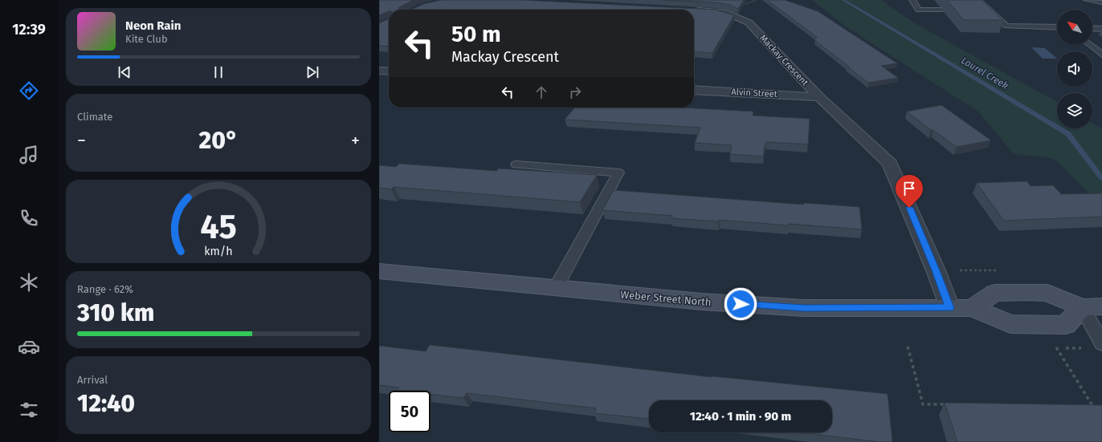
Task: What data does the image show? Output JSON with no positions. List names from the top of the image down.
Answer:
{
  "streets": {
    "main road": ["Weber Street North"],
    "street": ["Mackay Crescent", "Alvin Street"]
  },
  "crossings": [
    ["Mackay Crescent", "Alvin Street"],
    ["Mackay Crescent", "Weber Street North"]
  ],
  "water": ["Laurel Creek"],
  "north": "top left",
  "page": {
    "tabs": "12:39",
    "turn": ["50 m", "Mackay Crescent"],
    "song": ["Neon Rain", "Kite Club"],
    "tile": [
      "Climate",
      ["Range · 62%", "310 km"],
      ["Arrival", "12:40"]
    ],
    "heat": ["−", "20°", "+"],
    "limit": "50",
    "trip": "12:40 · 1 min · 90 m",
    "gauge": ["45", "km/h"]
  }
}
